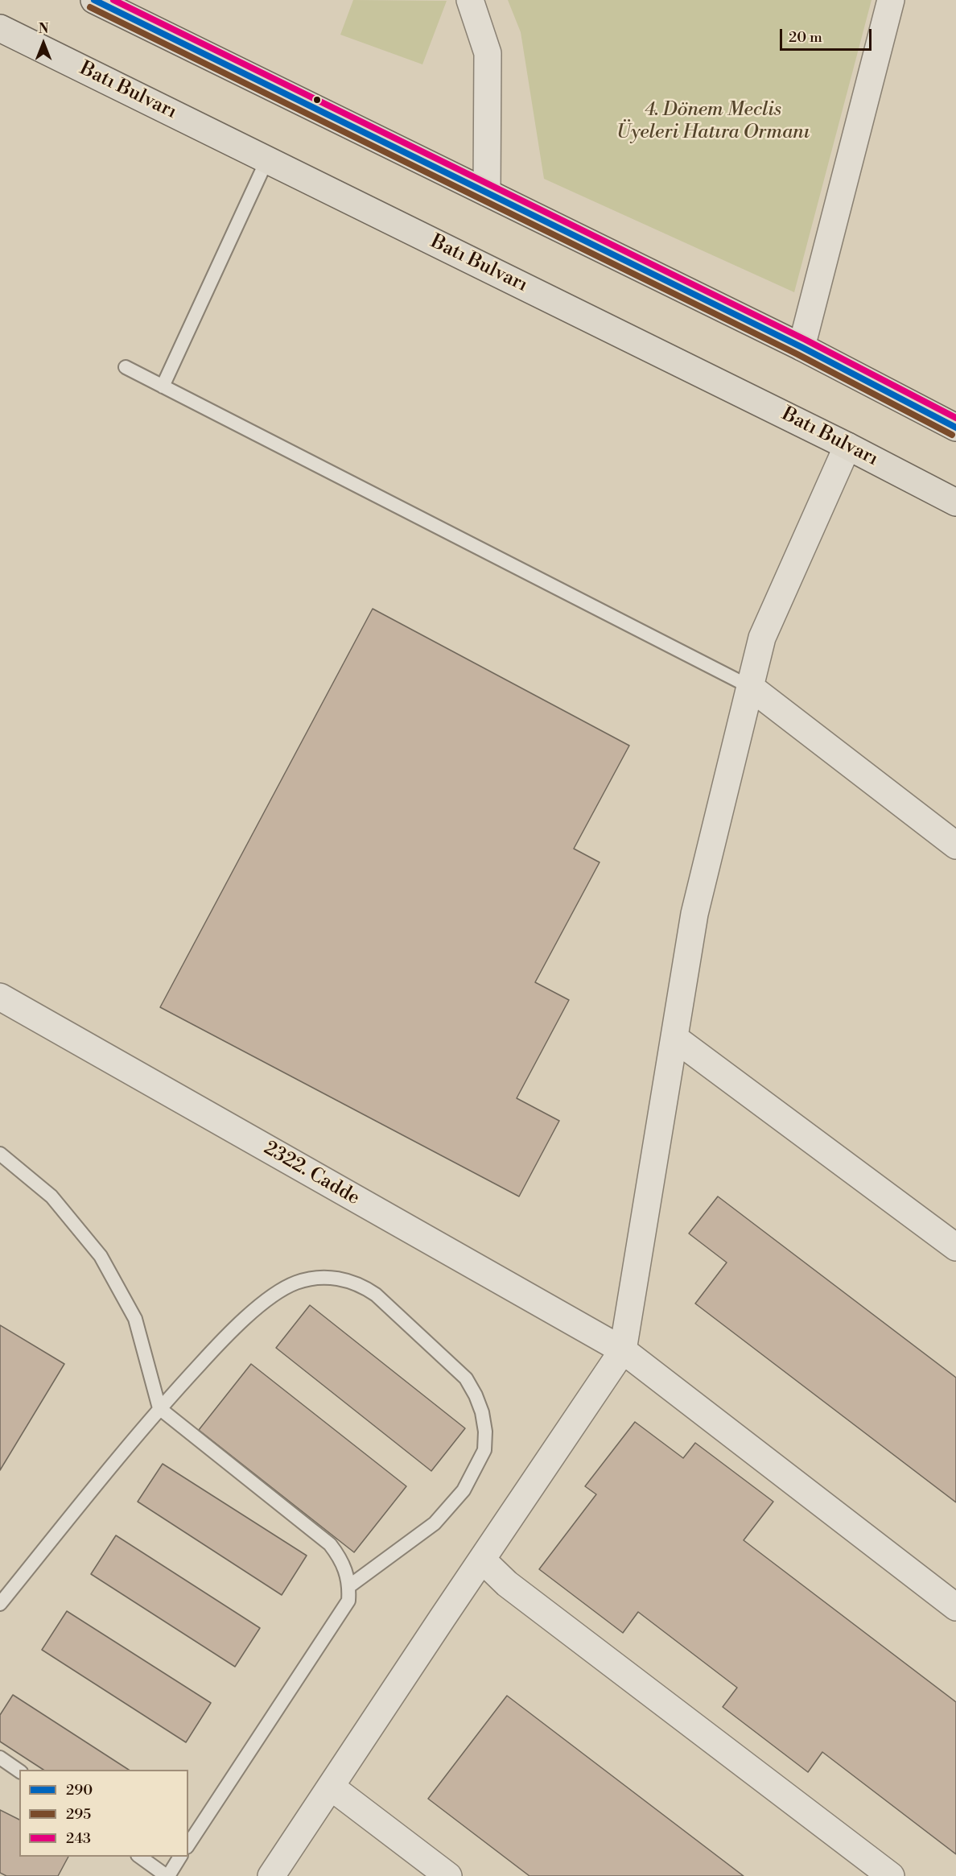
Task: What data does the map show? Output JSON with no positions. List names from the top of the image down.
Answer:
{
  "streets": {
    "main road": ["Batı Bulvarı"],
    "street": ["2322. Cadde"]
  },
  "parks": ["4. Dönem Meclis Üyeleri Hatıra Ormanı"],
  "lines": ["transit line 290", "transit line 243", "transit line 295"],
  "legend": ["290", "295", "243"],
  "scale_bar": "20 m",
  "north": "top"
}
